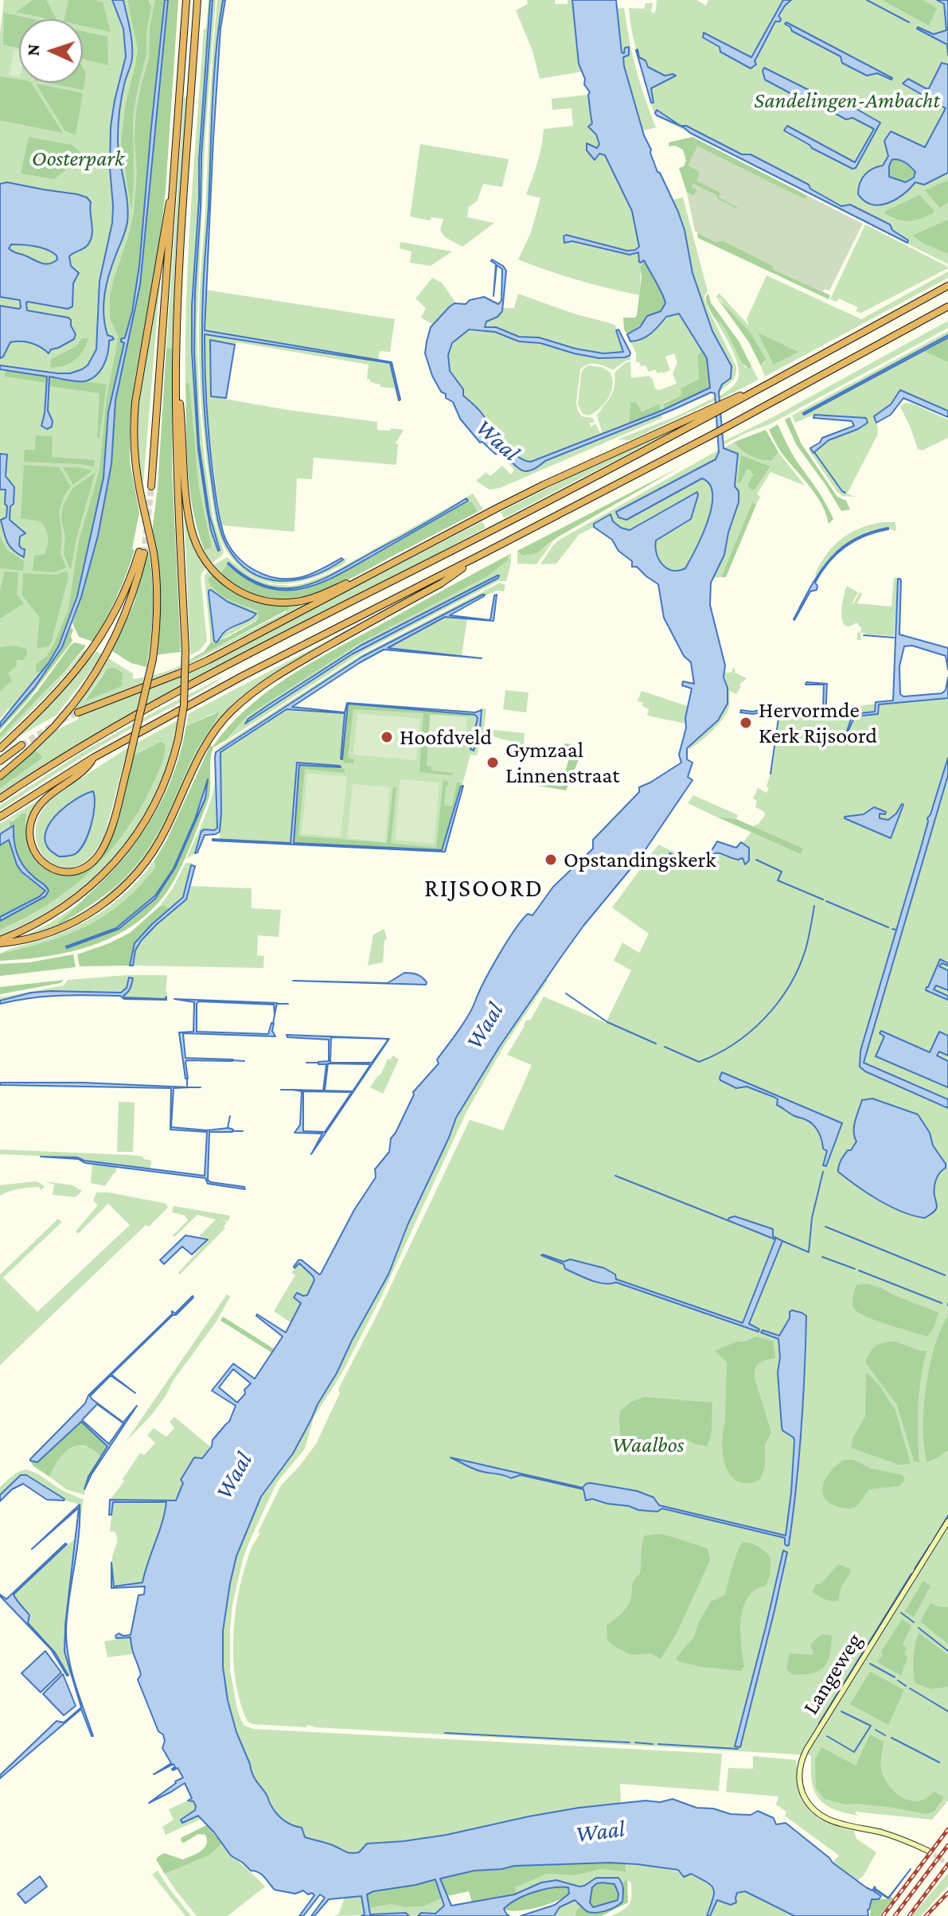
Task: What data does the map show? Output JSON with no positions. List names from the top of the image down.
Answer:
{
  "streets": {
    "main road": ["Langeweg"]
  },
  "districts": ["RIJSOORD"],
  "water": ["Waal"],
  "parks": ["Sandelingen-Ambacht", "Oosterpark", "Waalbos"],
  "places": [
    "Hervormde Kerk Rijsoord",
    "Hoofdveld",
    "Gymzaal Linnenstraat",
    "Opstandingskerk"
  ],
  "north": "left"
}
